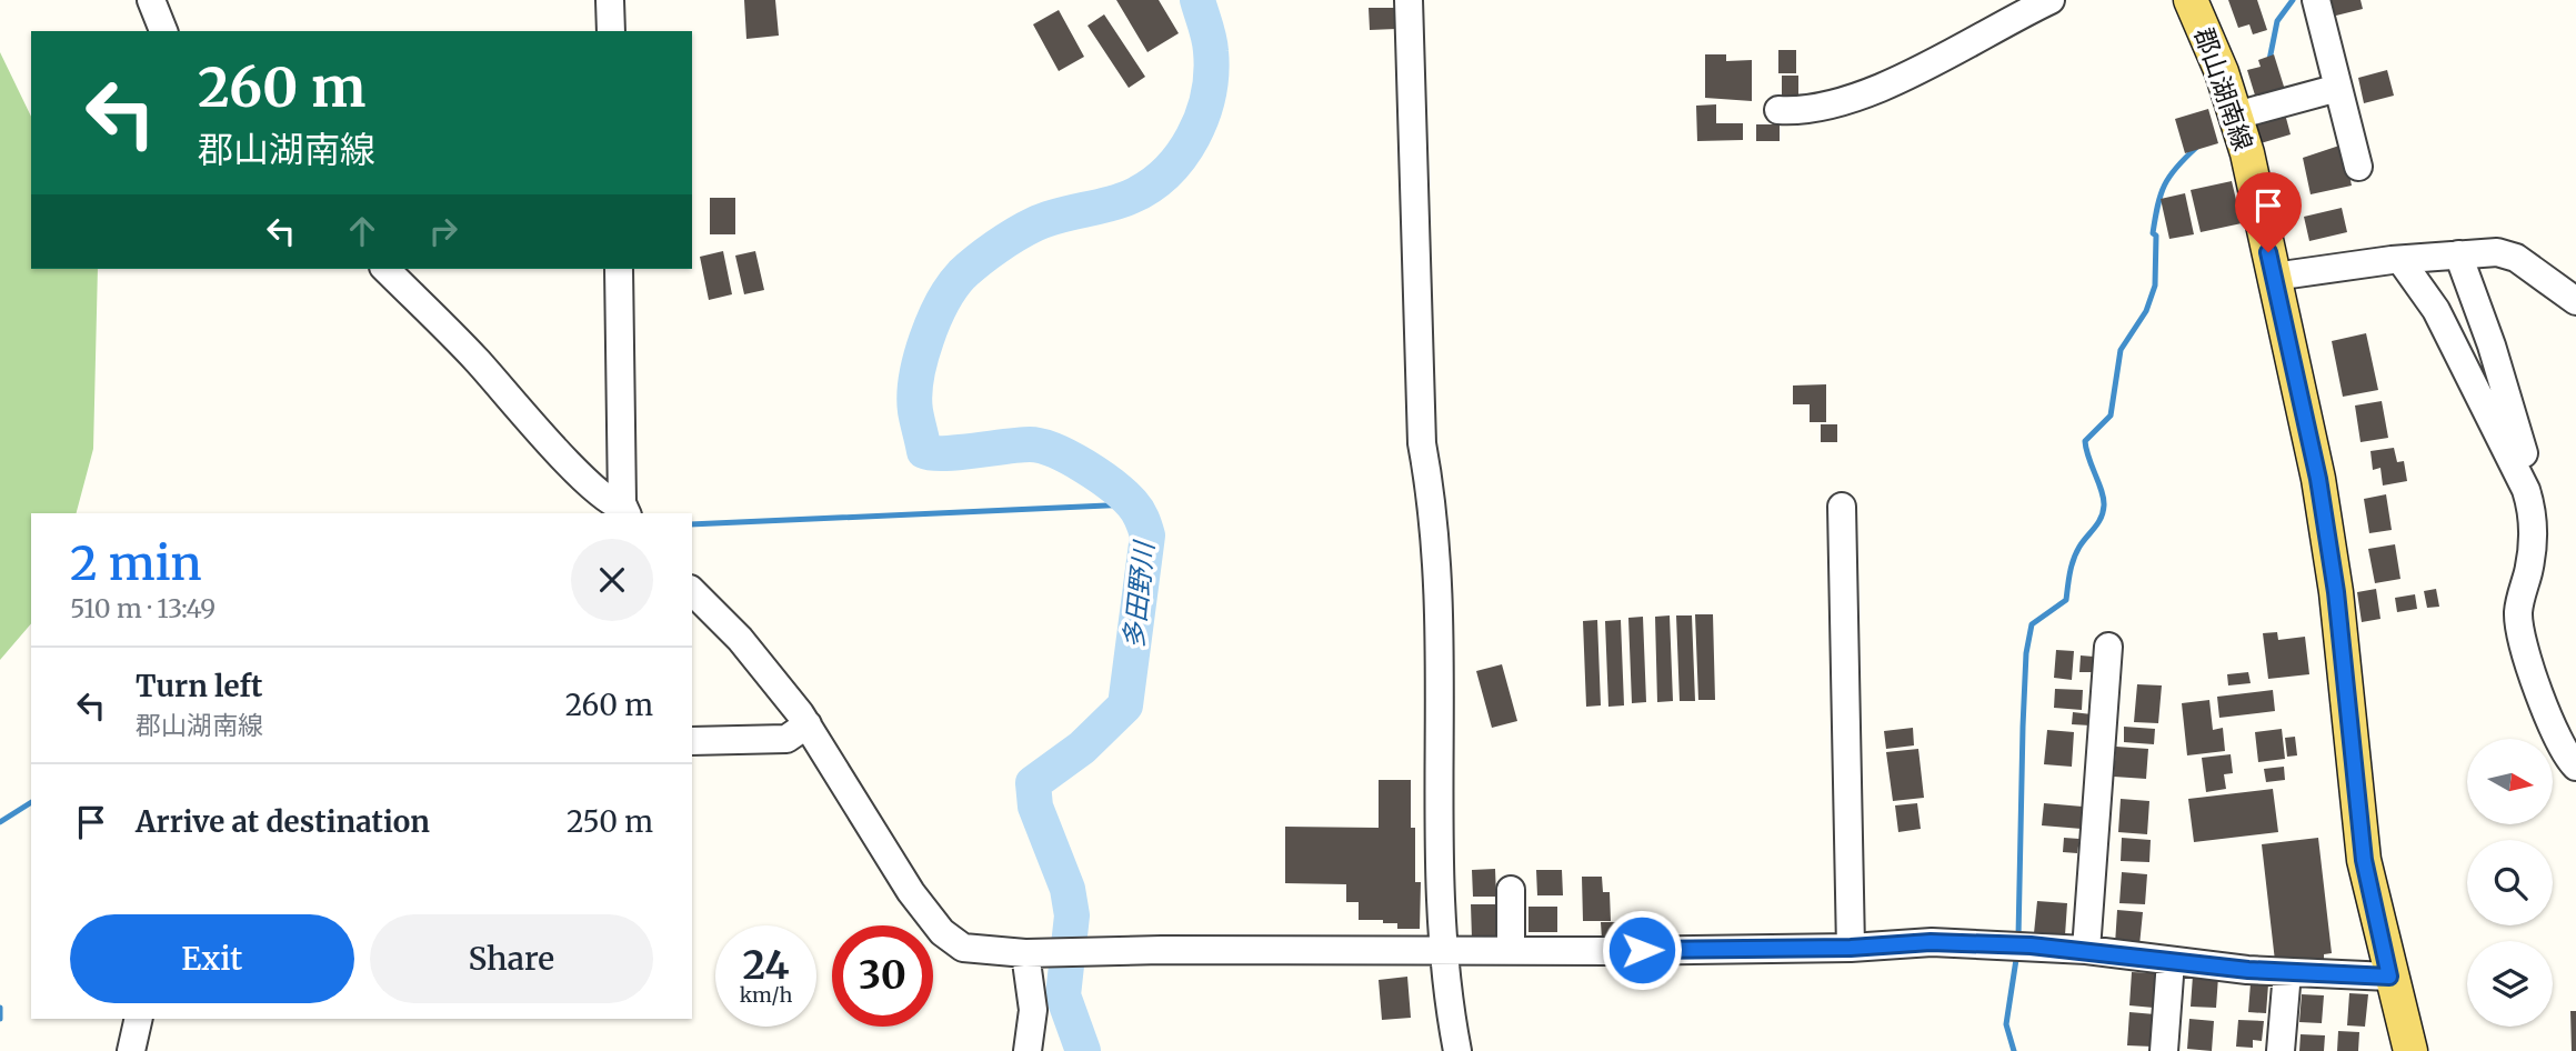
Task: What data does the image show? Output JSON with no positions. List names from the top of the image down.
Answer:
{
  "streets": {
    "main road": ["郡山湖南線"]
  },
  "water": ["多田野川"],
  "north": "right",
  "page": {
    "turn": ["260 m", "郡山湖南線"],
    "heading": ["2 min", "510 m · 13:49"],
    "list": [
      {
        "name": "Turn left",
        "note": "郡山湖南線",
        "value": "260 m"
      },
      {
        "name": "Arrive at destination",
        "value": "250 m"
      }
    ],
    "buttons": ["Exit", "Share"],
    "speed": "24 km/h",
    "limit": "30"
  }
}
